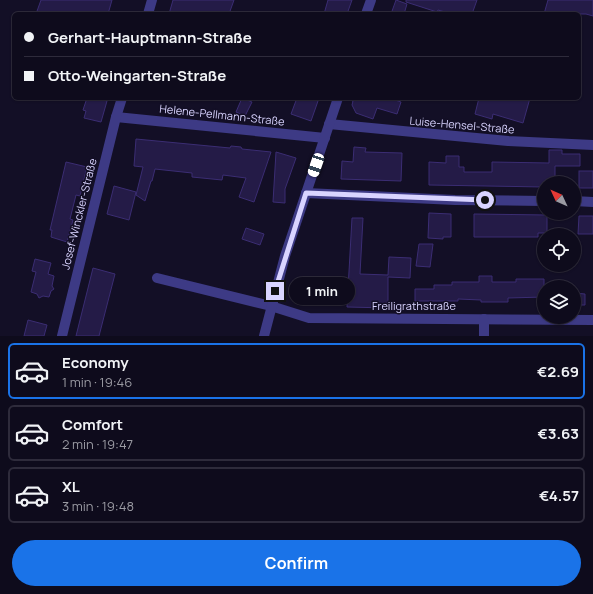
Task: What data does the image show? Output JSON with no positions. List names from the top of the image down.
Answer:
{
  "streets": {
    "street": [
      "Helene-Pellmann-Straße",
      "Luise-Hensel-Straße",
      "Josef-Winckler-Straße",
      "Freiligrathstraße"
    ]
  },
  "crossings": [
    ["Helene-Pellmann-Straße", "Josef-Winckler-Straße"]
  ],
  "north": "top left",
  "page": {
    "banner": ["Gerhart-Hauptmann-Straße", "Otto-Weingarten-Straße"],
    "bubble": "1 min",
    "list": [
      {
        "name": "Economy",
        "note": "1 min · 19:46",
        "value": "€2.69"
      },
      {
        "name": "Comfort",
        "note": "2 min · 19:47",
        "value": "€3.63"
      },
      {
        "name": "XL",
        "note": "3 min · 19:48",
        "value": "€4.57"
      }
    ],
    "buttons": "Confirm"
  }
}
